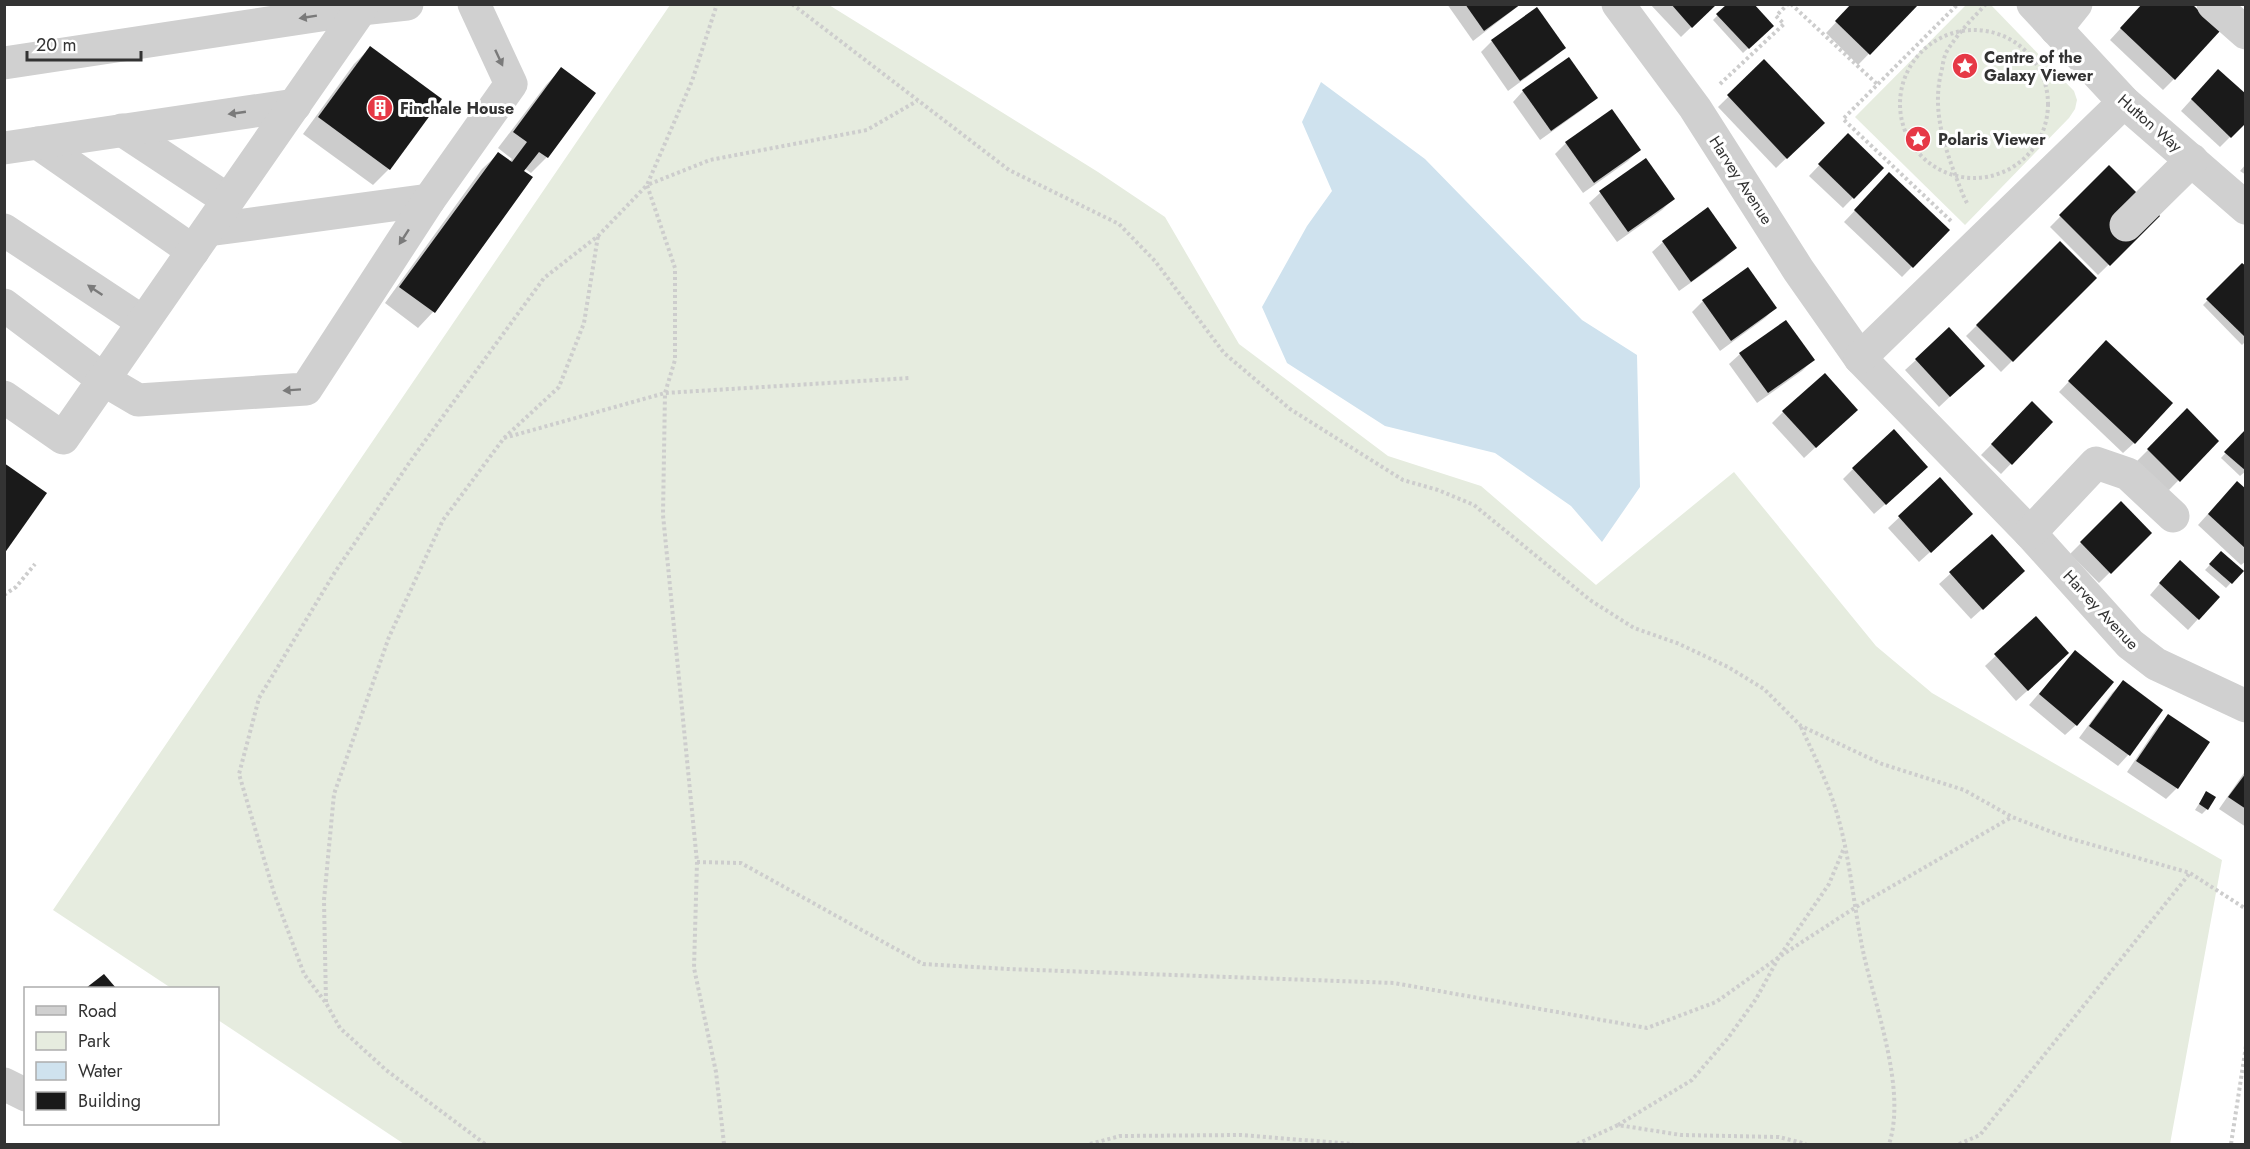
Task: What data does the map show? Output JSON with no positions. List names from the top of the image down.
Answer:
{
  "streets": {
    "street": ["Hutton Way", "Harvey Avenue"]
  },
  "places": {
    "place": ["Centre of the Galaxy Viewer", "Polaris Viewer"],
    "building": ["Finchale House"]
  },
  "legend": [
    "Road",
    "Park",
    "Water",
    "Building"
  ],
  "scale_bar": "20 m"
}
